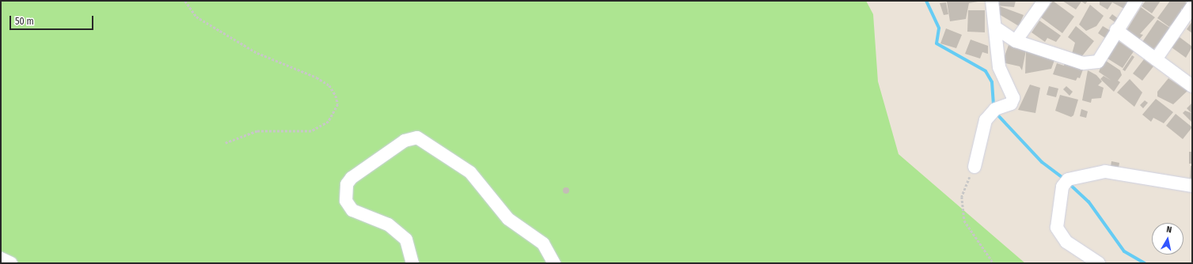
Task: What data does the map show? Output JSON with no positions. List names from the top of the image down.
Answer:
{
  "scale_bar": "50 m",
  "north": "top"
}
